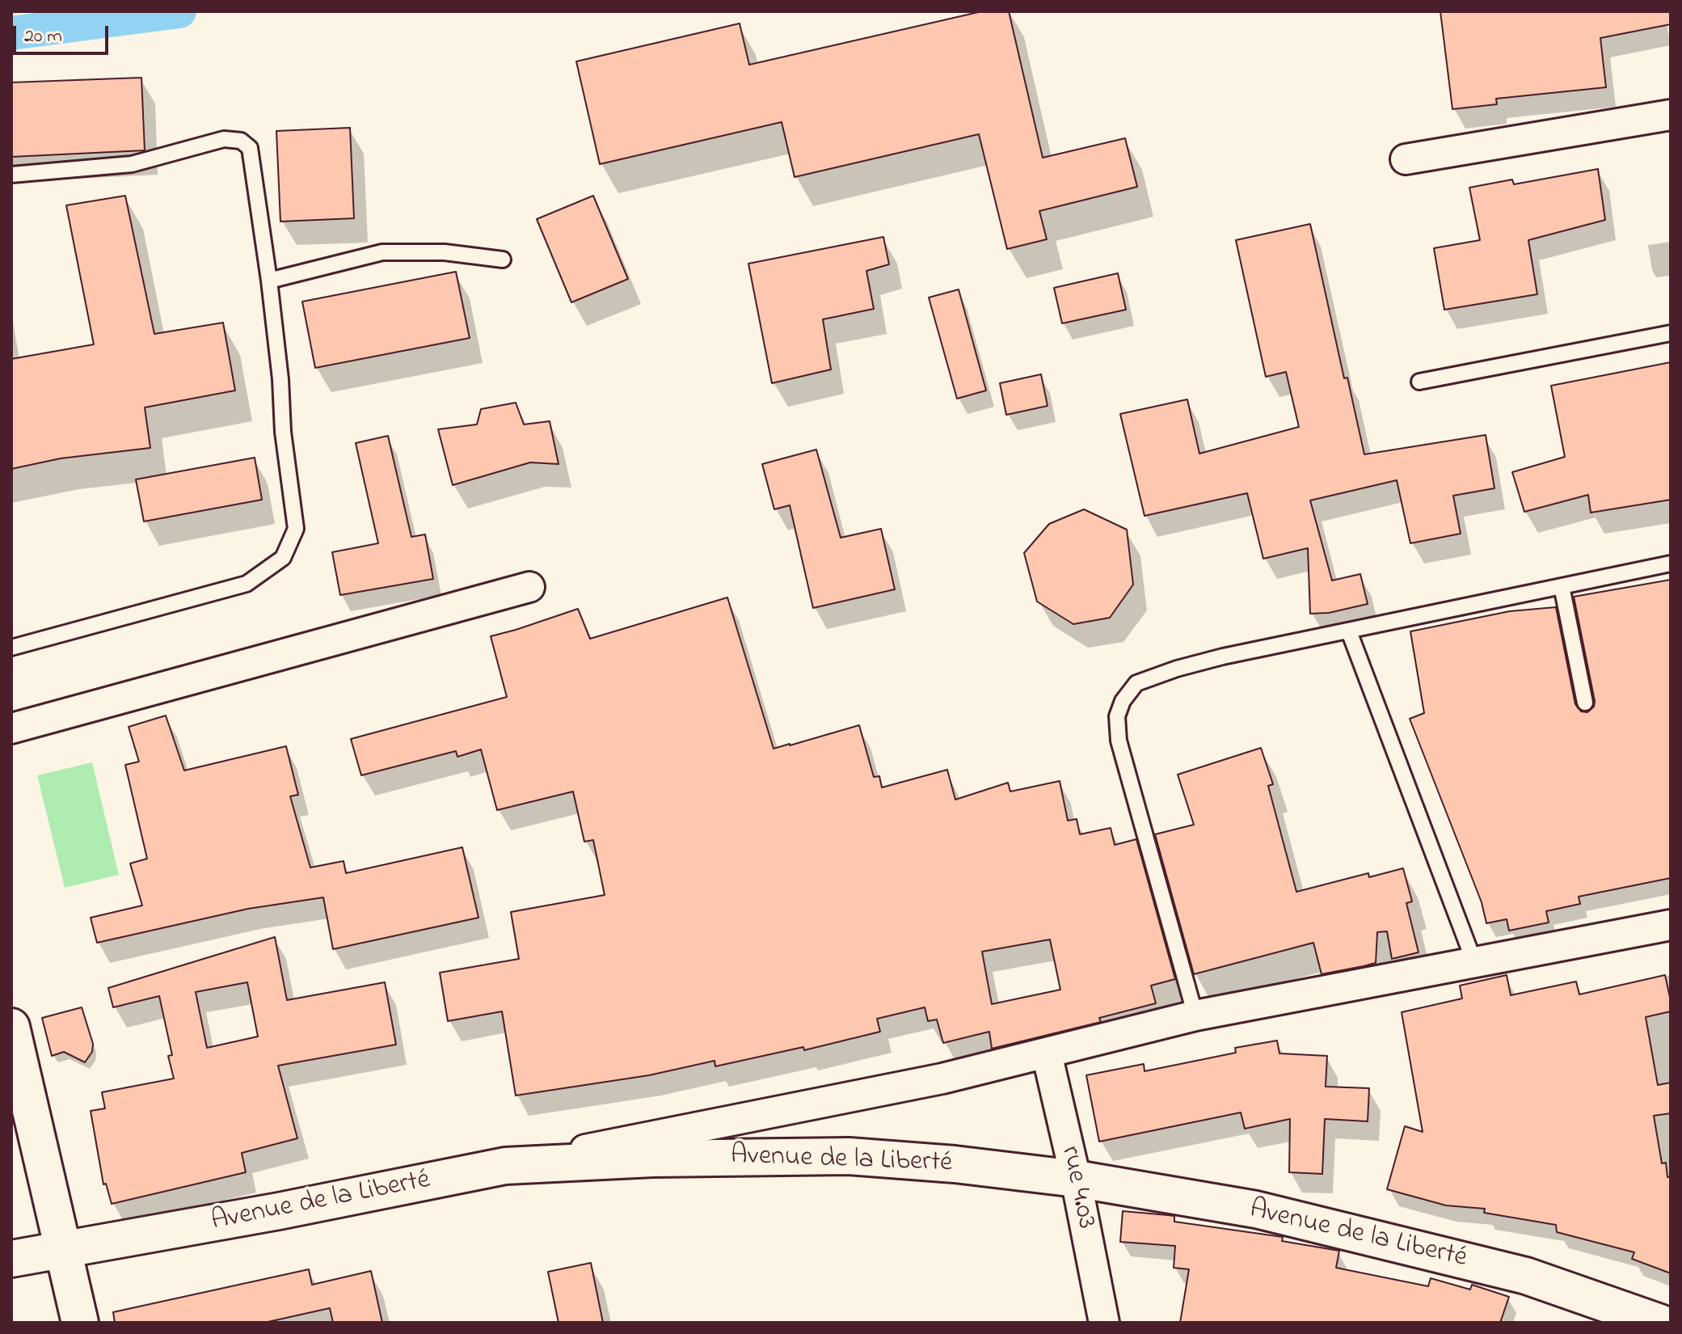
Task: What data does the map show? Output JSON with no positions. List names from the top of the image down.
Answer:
{
  "streets": {
    "main road": ["Avenue de la Liberté"],
    "street": ["rue 4.03"]
  },
  "crossings": [
    ["Avenue de la Liberté", "rue 4.03"]
  ],
  "scale_bar": "20 m"
}
